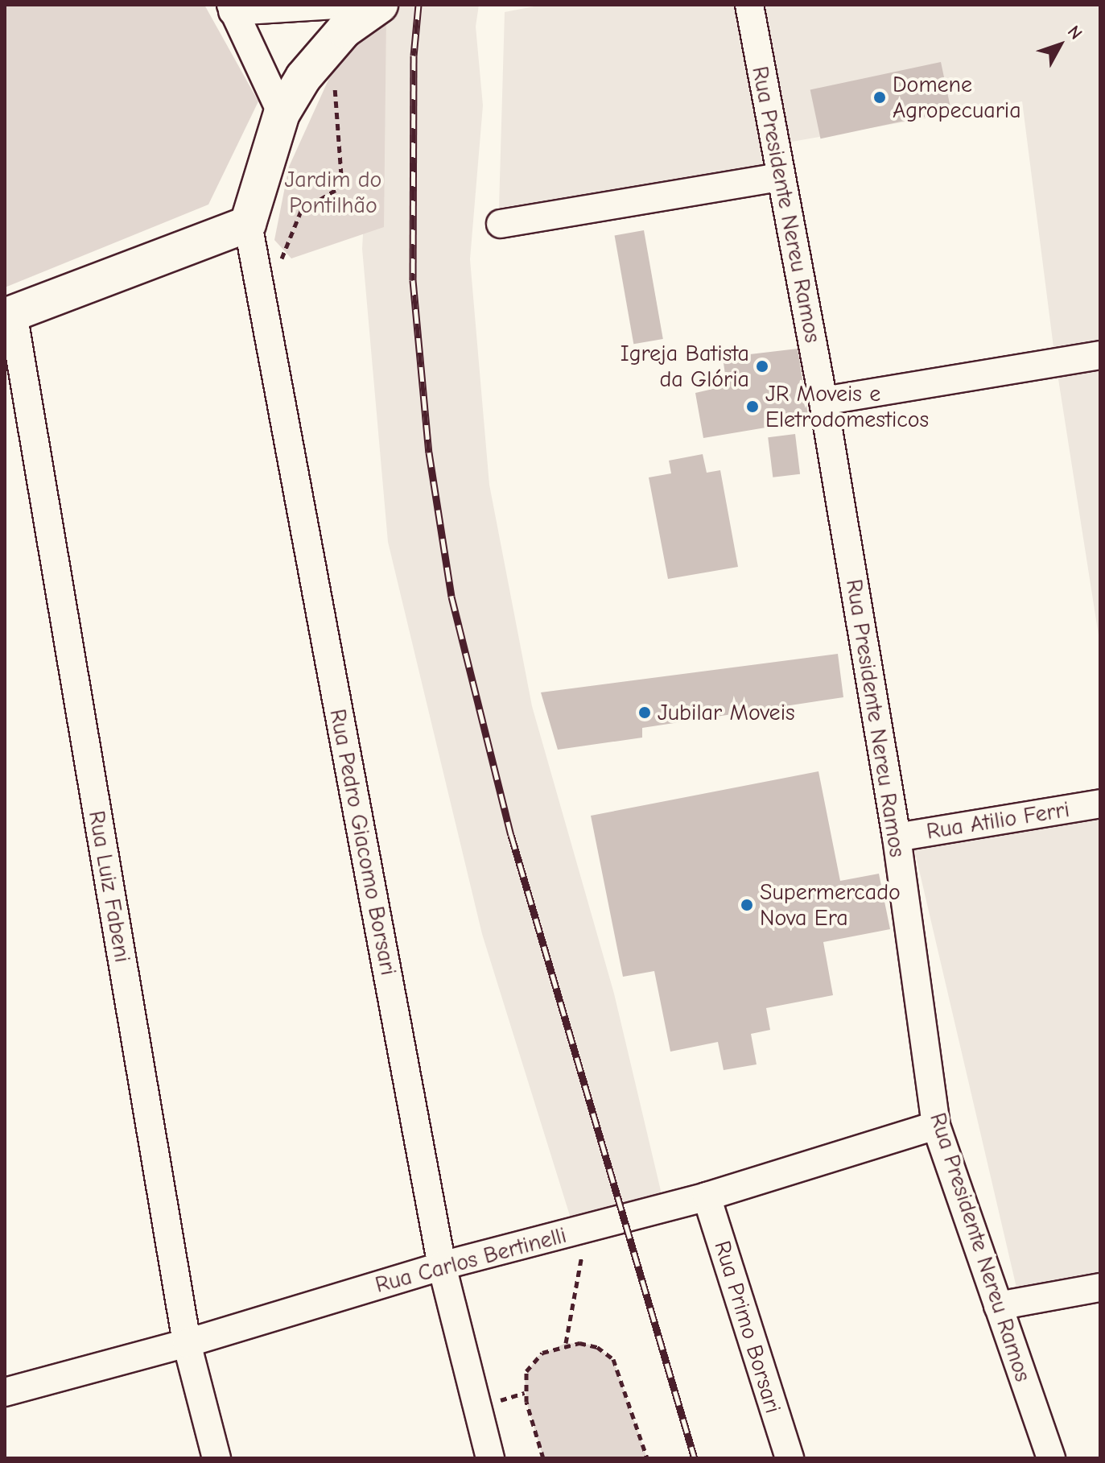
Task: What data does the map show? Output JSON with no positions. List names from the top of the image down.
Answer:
{
  "streets": {
    "street": [
      "Rua Presidente Nereu Ramos",
      "Rua Atilio Ferri",
      "Rua Pedro Giacomo Borsari",
      "Rua Luiz Fabeni",
      "Rua Carlos Bertinelli",
      "Rua Primo Borsari"
    ]
  },
  "crossings": [
    ["Rua Presidente Nereu Ramos", "Rua Atilio Ferri"],
    ["Rua Presidente Nereu Ramos", "Rua Carlos Bertinelli"],
    ["Rua Pedro Giacomo Borsari", "Rua Carlos Bertinelli"],
    ["Rua Luiz Fabeni", "Rua Carlos Bertinelli"],
    ["Rua Carlos Bertinelli", "Rua Primo Borsari"]
  ],
  "parks": ["Jardim do Pontilhão"],
  "places": [
    "Domene Agropecuaria",
    "Igreja Batista da Glória",
    "JR Moveis e Eletrodomesticos",
    "Jubilar Moveis",
    "Supermercado Nova Era"
  ],
  "north": "top right"
}
